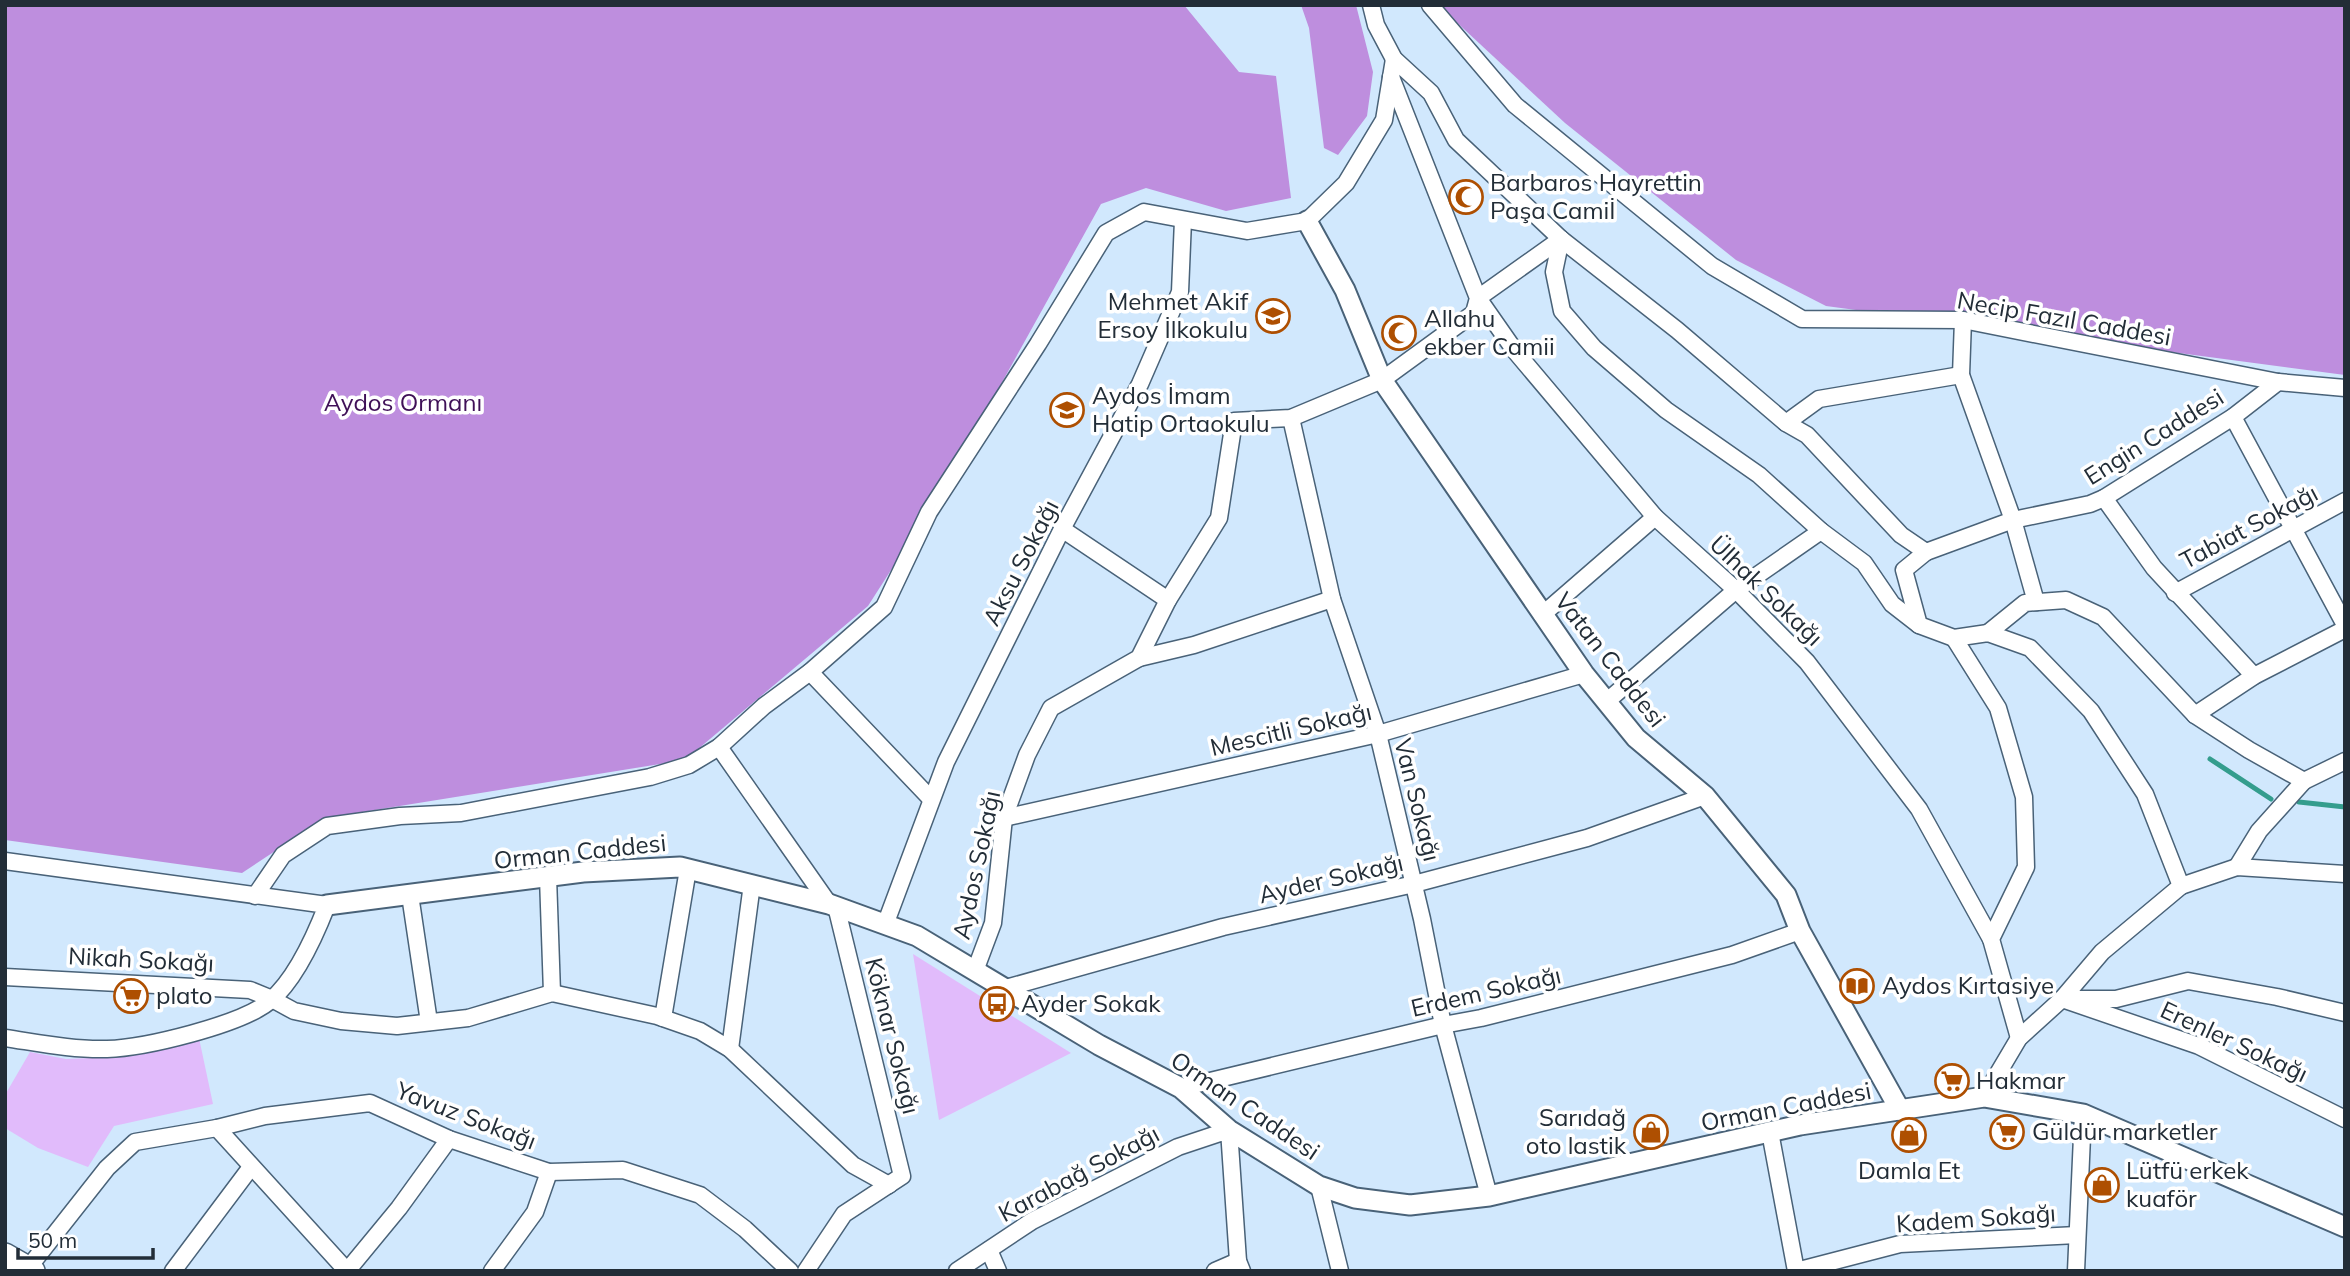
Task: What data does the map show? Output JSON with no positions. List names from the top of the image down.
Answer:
{
  "streets": {
    "street": [
      "Necip Fazıl Caddesi",
      "Engin Caddesi",
      "Tabiat Sokağı",
      "Aksu Sokağı",
      "Ülhak Sokağı",
      "Vatan Caddesi",
      "Mescitli Sokağı",
      "Van Sokağı",
      "Orman Caddesi",
      "Aydos Sokağı",
      "Ayder Sokağı",
      "Nikah Sokağı",
      "Erdem Sokağı",
      "Köknar Sokağı",
      "Erenler Sokağı",
      "Yavuz Sokağı",
      "Karabağ Sokağı",
      "Kadem Sokağı"
    ]
  },
  "crossings": [
    ["Necip Fazıl Caddesi", "Engin Caddesi"],
    ["Aksu Sokağı", "Orman Caddesi"],
    ["Vatan Caddesi", "Mescitli Sokağı"],
    ["Vatan Caddesi", "Orman Caddesi"],
    ["Vatan Caddesi", "Ayder Sokağı"],
    ["Vatan Caddesi", "Erdem Sokağı"],
    ["Mescitli Sokağı", "Van Sokağı"],
    ["Mescitli Sokağı", "Aydos Sokağı"],
    ["Van Sokağı", "Orman Caddesi"],
    ["Van Sokağı", "Aydos Sokağı"],
    ["Van Sokağı", "Ayder Sokağı"],
    ["Van Sokağı", "Erdem Sokağı"],
    ["Orman Caddesi", "Aydos Sokağı"],
    ["Orman Caddesi", "Ayder Sokağı"],
    ["Orman Caddesi", "Erdem Sokağı"],
    ["Orman Caddesi", "Köknar Sokağı"],
    ["Orman Caddesi", "Karabağ Sokağı"]
  ],
  "parks": ["Aydos Ormanı"],
  "places": {
    "mosque": ["Barbaros Hayrettin Paşa Camiİ", "Allahu ekber Camii"],
    "school or university": ["Mehmet Akif Ersoy İlkokulu", "Aydos İmam Hatip Ortaokulu"],
    "library": ["Aydos Kırtasiye"],
    "supermarket": ["plato", "Hakmar", "Güldür marketler"],
    "bus stop": ["Ayder Sokak"],
    "shop": ["Sarıdağ oto lastik", "Damla Et", "Lütfü erkek kuaför"]
  },
  "scale_bar": "50 m"
}
